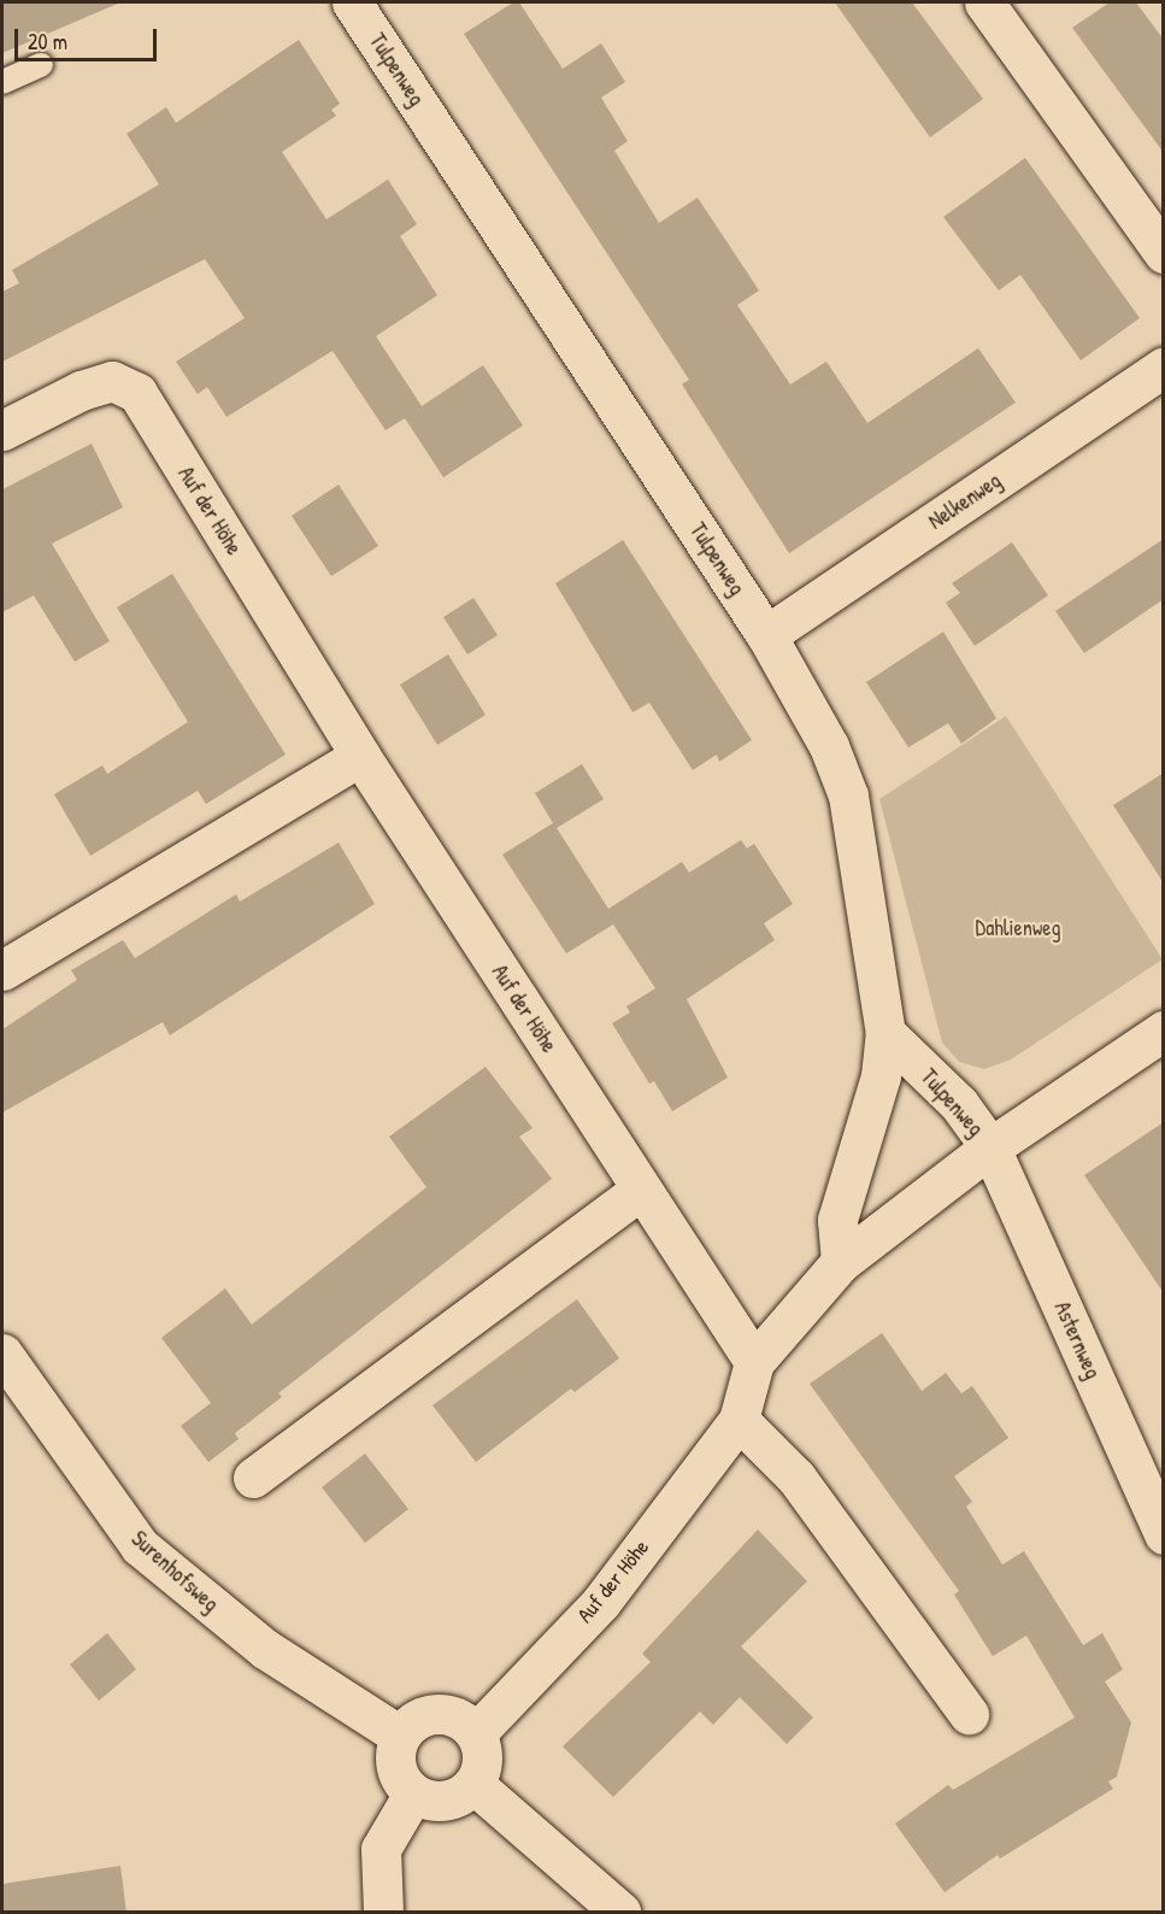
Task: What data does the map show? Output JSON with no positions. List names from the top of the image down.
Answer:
{
  "streets": {
    "street": [
      "Tulpenweg",
      "Nelkenweg",
      "Auf der Höhe",
      "Asternweg",
      "Surenhofsweg"
    ]
  },
  "crossings": [
    ["Tulpenweg", "Nelkenweg"],
    ["Tulpenweg", "Auf der Höhe"],
    ["Tulpenweg", "Asternweg"],
    ["Auf der Höhe", "Asternweg"],
    ["Auf der Höhe", "Surenhofsweg"]
  ],
  "parks": ["Dahlienweg"],
  "scale_bar": "20 m"
}
